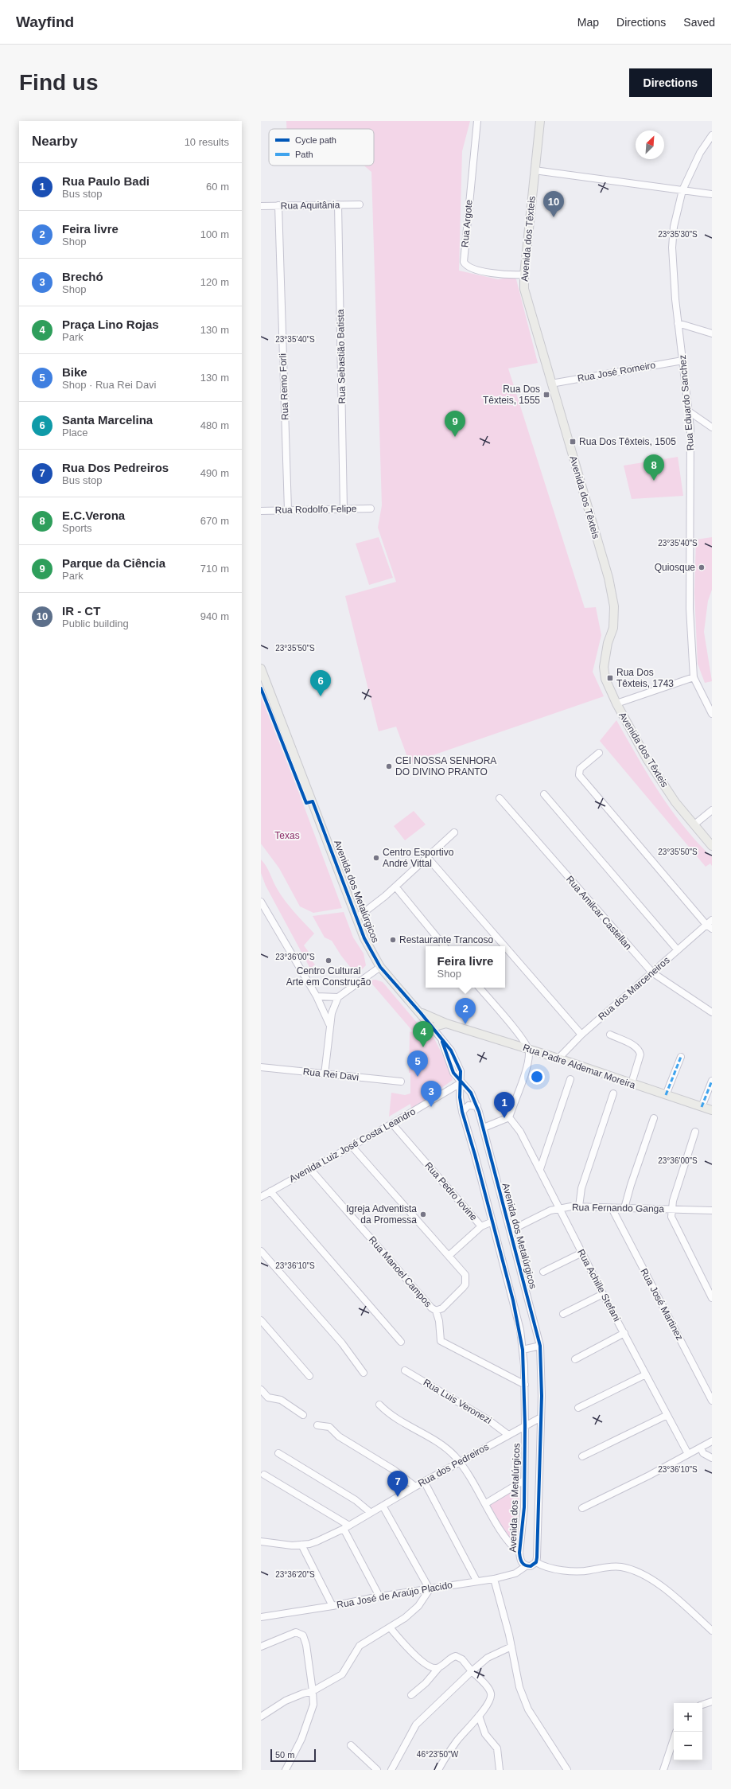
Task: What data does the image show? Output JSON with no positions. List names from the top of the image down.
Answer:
{
  "streets": {
    "main road": ["Avenida dos Têxteis", "Avenida dos Metalúrgicos", "Rua Padre Aldemar Moreira"],
    "street": [
      "Rua Aquitânia",
      "Rua Argote",
      "Rua Sebastião Batista",
      "Rua José Romeiro",
      "Rua Remo Forli",
      "Rua Eduardo Sanchez",
      "Rua Rodolfo Felipe",
      "Rua Amilcar Castellan",
      "Rua dos Marceneiros",
      "Rua Rei Davi",
      "Avenida Luiz José Costa Leandro",
      "Rua Pedro Iovine",
      "Rua Fernando Ganga",
      "Rua Manoel Campos",
      "Rua Achille Stefani",
      "Rua José Martinez",
      "Rua Luis Veronezi",
      "Rua dos Pedreiros",
      "Rua José de Araújo Placido"
    ]
  },
  "crossings": [
    ["Rua Aquitânia", "Rua Sebastião Batista"],
    ["Rua Aquitânia", "Rua Remo Forli"],
    ["Rua Argote", "Avenida dos Têxteis"],
    ["Avenida dos Têxteis", "Rua José Romeiro"],
    ["Rua Sebastião Batista", "Rua Rodolfo Felipe"],
    ["Rua José Romeiro", "Rua Eduardo Sanchez"],
    ["Rua Remo Forli", "Rua Rodolfo Felipe"],
    ["Avenida dos Metalúrgicos", "Rua Padre Aldemar Moreira"],
    ["Avenida dos Metalúrgicos", "Avenida Luiz José Costa Leandro"],
    ["Avenida dos Metalúrgicos", "Rua Fernando Ganga"],
    ["Avenida dos Metalúrgicos", "Rua dos Pedreiros"],
    ["Avenida dos Metalúrgicos", "Rua José de Araújo Placido"],
    ["Rua Amilcar Castellan", "Rua dos Marceneiros"],
    ["Rua dos Marceneiros", "Rua Padre Aldemar Moreira"],
    ["Avenida Luiz José Costa Leandro", "Rua Pedro Iovine"],
    ["Avenida Luiz José Costa Leandro", "Rua Manoel Campos"],
    ["Rua Fernando Ganga", "Rua Achille Stefani"],
    ["Rua Fernando Ganga", "Rua José Martinez"],
    ["Rua Luis Veronezi", "Rua dos Pedreiros"]
  ],
  "parks": ["Texas"],
  "places": {
    "transit": ["Rua Dos Têxteis, 1555", "Rua Dos Têxteis, 1505", "Rua Dos Têxteis, 1743"],
    "other": [
      "Quiosque",
      "CEI NOSSA SENHORA DO DIVINO PRANTO",
      "Centro Esportivo André Vittal",
      "Restaurante Trancoso",
      "Centro Cultural Arte em Construção",
      "Igreja Adventista da Promessa"
    ]
  },
  "legend": ["Cycle path", "Path"],
  "scale_bar": "50 m",
  "north": "top right",
  "page": {
    "header": "Wayfind",
    "nav": ["Map", "Directions", "Saved"],
    "buttons": "Directions",
    "title": "Find us",
    "heading": ["Nearby", "10 results"],
    "list": [
      {
        "mark": "1",
        "name": "Rua Paulo Badi",
        "note": "Bus stop",
        "value": "60 m"
      },
      {
        "mark": "2",
        "name": "Feira livre",
        "note": "Shop",
        "value": "100 m"
      },
      {
        "mark": "3",
        "name": "Brechó",
        "note": "Shop",
        "value": "120 m"
      },
      {
        "mark": "4",
        "name": "Praça Lino Rojas",
        "note": "Park",
        "value": "130 m"
      },
      {
        "mark": "5",
        "name": "Bike",
        "note": "Shop · Rua Rei Davi",
        "value": "130 m"
      },
      {
        "mark": "6",
        "name": "Santa Marcelina",
        "note": "Place",
        "value": "480 m"
      },
      {
        "mark": "7",
        "name": "Rua Dos Pedreiros",
        "note": "Bus stop",
        "value": "490 m"
      },
      {
        "mark": "8",
        "name": "E.C.Verona",
        "note": "Sports",
        "value": "670 m"
      },
      {
        "mark": "9",
        "name": "Parque da Ciência",
        "note": "Park",
        "value": "710 m"
      },
      {
        "mark": "10",
        "name": "IR - CT",
        "note": "Public building",
        "value": "940 m"
      }
    ],
    "pins": [
      "10",
      "9",
      "8",
      "6",
      "2",
      "4",
      "5",
      "3",
      "1",
      "7"
    ],
    "popup": ["Feira livre", "Shop"],
    "map_buttons": ["+", "−"],
    "scale": "50 m"
  },
  "coordinates": [
    "23°35'30\"S",
    "23°35'40\"S",
    "23°35'50\"S",
    "23°36'00\"S",
    "23°36'10\"S",
    "23°36'20\"S",
    "46°23'50\"W"
  ]
}
